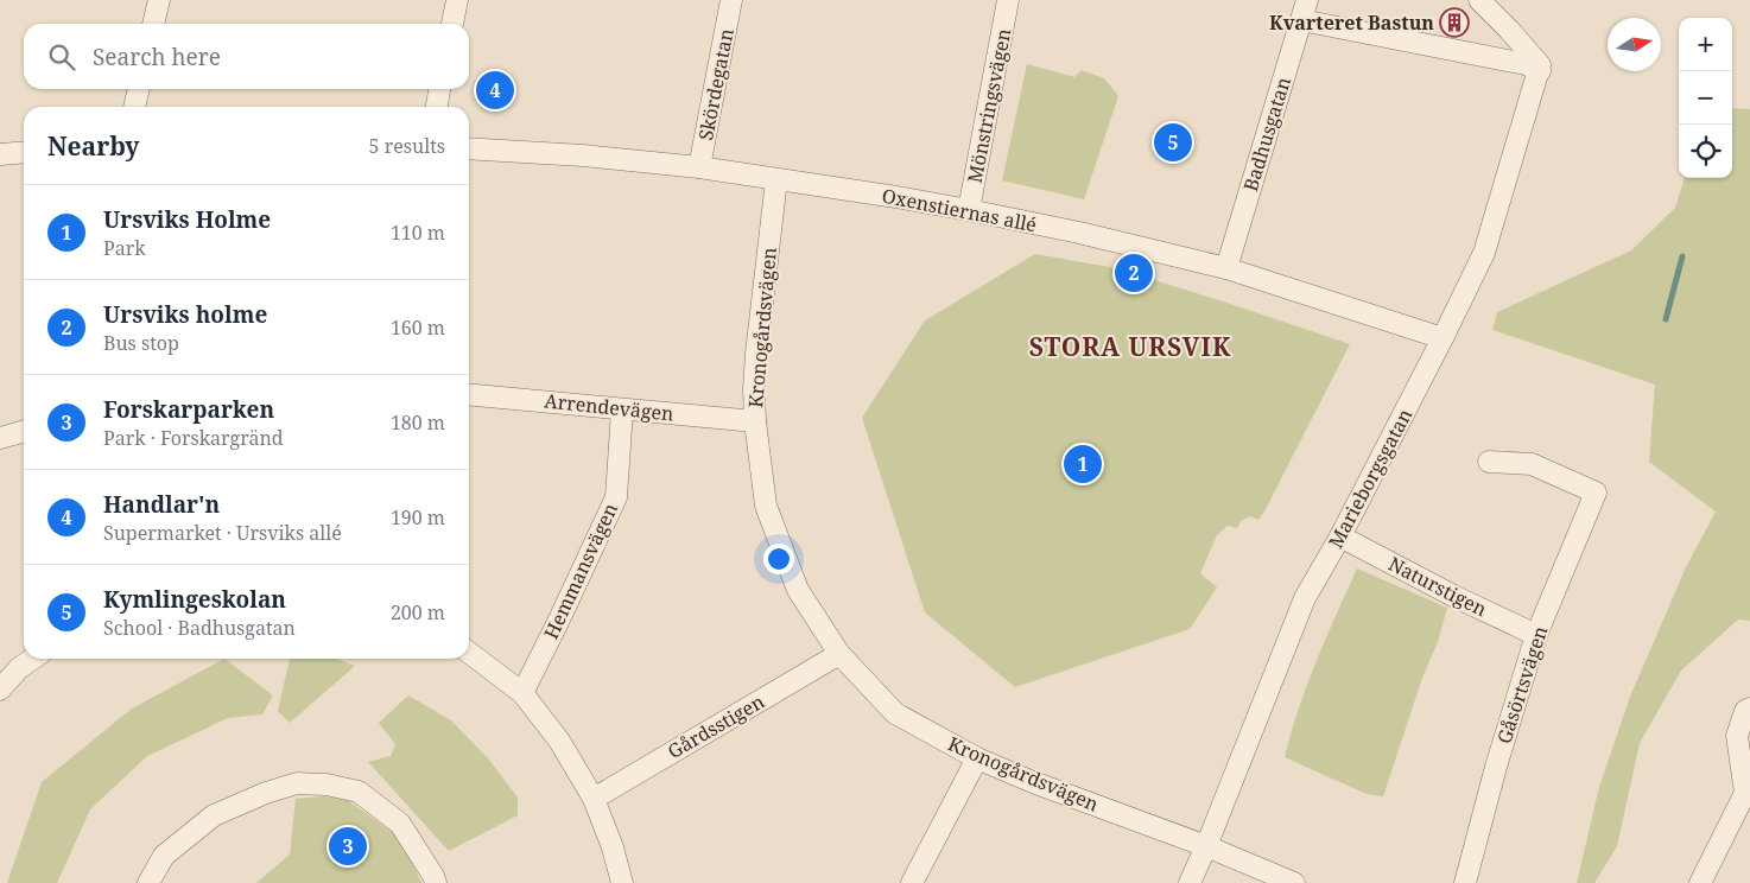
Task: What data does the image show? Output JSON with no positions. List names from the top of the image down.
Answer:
{
  "streets": {
    "street": [
      "Skördegatan",
      "Mönstringsvägen",
      "Badhusgatan",
      "Oxenstiernas allé",
      "Kronogårdsvägen",
      "Arrendevägen",
      "Marieborgsgatan",
      "Hemmansvägen",
      "Naturstigen",
      "Gåsörtsvägen",
      "Gårdsstigen"
    ]
  },
  "crossings": [
    ["Skördegatan", "Oxenstiernas allé"],
    ["Mönstringsvägen", "Oxenstiernas allé"],
    ["Badhusgatan", "Oxenstiernas allé"],
    ["Oxenstiernas allé", "Kronogårdsvägen"],
    ["Oxenstiernas allé", "Marieborgsgatan"],
    ["Kronogårdsvägen", "Arrendevägen"],
    ["Kronogårdsvägen", "Marieborgsgatan"],
    ["Kronogårdsvägen", "Gårdsstigen"],
    ["Arrendevägen", "Hemmansvägen"],
    ["Marieborgsgatan", "Naturstigen"],
    ["Naturstigen", "Gåsörtsvägen"]
  ],
  "districts": ["STORA URSVIK"],
  "places": {
    "building": ["Kvarteret Bastun"]
  },
  "north": "right",
  "page": {
    "map_buttons": ["+", "−"],
    "search": "Search here",
    "pins": [
      "4",
      "5",
      "2",
      "1",
      "3"
    ],
    "heading": ["Nearby", "5 results"],
    "list": [
      {
        "mark": "1",
        "name": "Ursviks Holme",
        "note": "Park",
        "value": "110 m"
      },
      {
        "mark": "2",
        "name": "Ursviks holme",
        "note": "Bus stop",
        "value": "160 m"
      },
      {
        "mark": "3",
        "name": "Forskarparken",
        "note": "Park · Forskargränd",
        "value": "180 m"
      },
      {
        "mark": "4",
        "name": "Handlar'n",
        "note": "Supermarket · Ursviks allé",
        "value": "190 m"
      },
      {
        "mark": "5",
        "name": "Kymlingeskolan",
        "note": "School · Badhusgatan",
        "value": "200 m"
      }
    ]
  }
}
